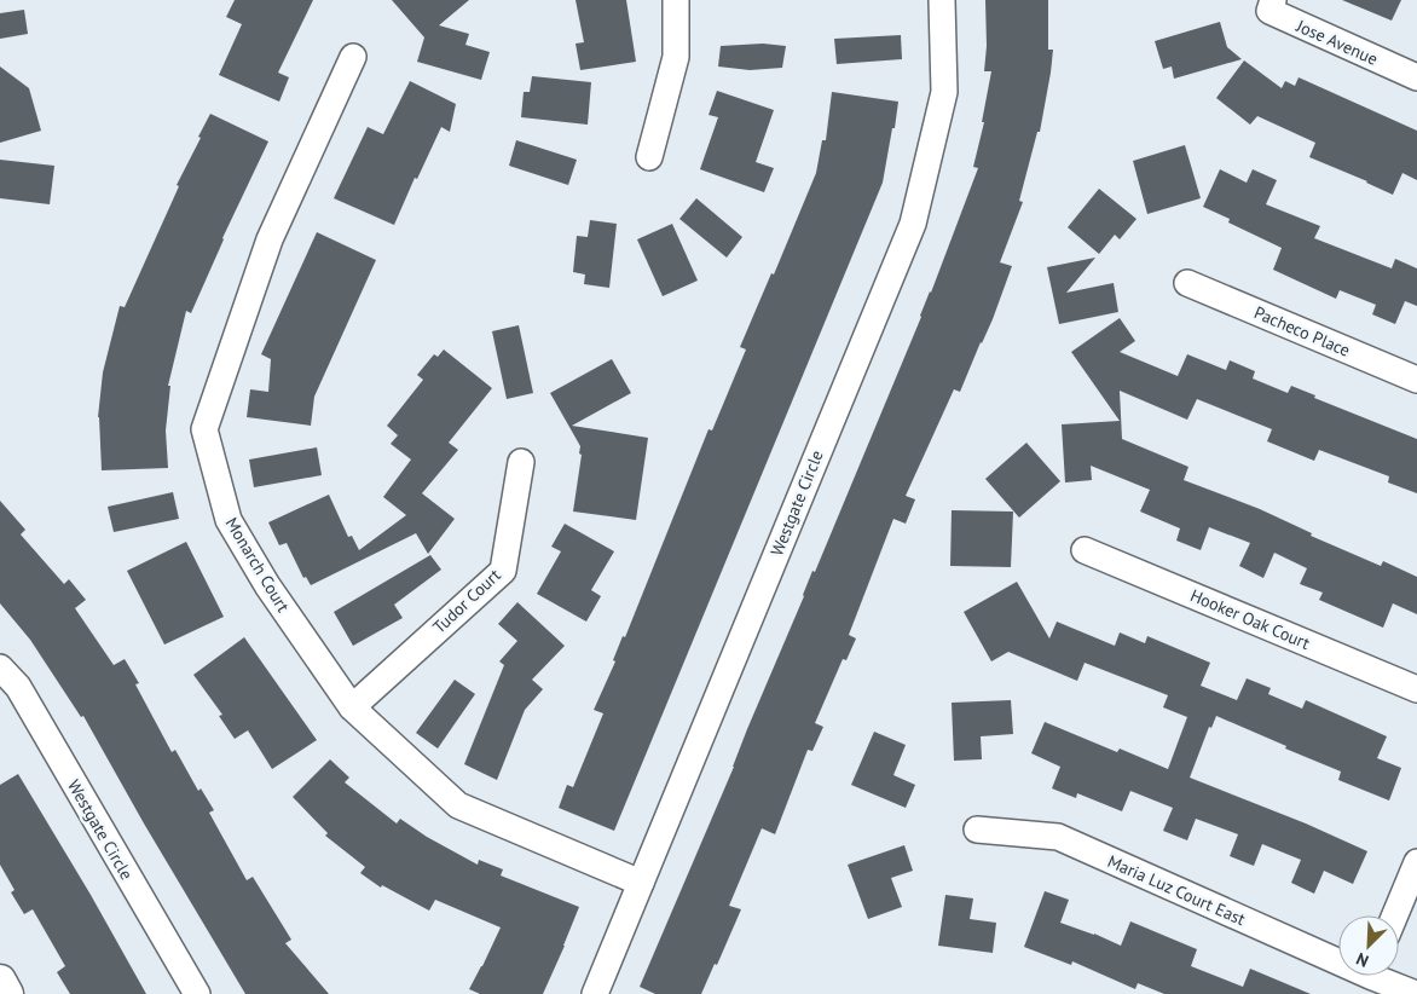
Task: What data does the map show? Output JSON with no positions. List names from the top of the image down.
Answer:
{
  "streets": {
    "street": [
      "Jose Avenue",
      "Pacheco Place",
      "Westgate Circle",
      "Monarch Court",
      "Tudor Court",
      "Hooker Oak Court",
      "Maria Luz Court East"
    ]
  },
  "crossings": [
    ["Westgate Circle", "Monarch Court"],
    ["Monarch Court", "Tudor Court"]
  ],
  "north": "bottom left"
}
